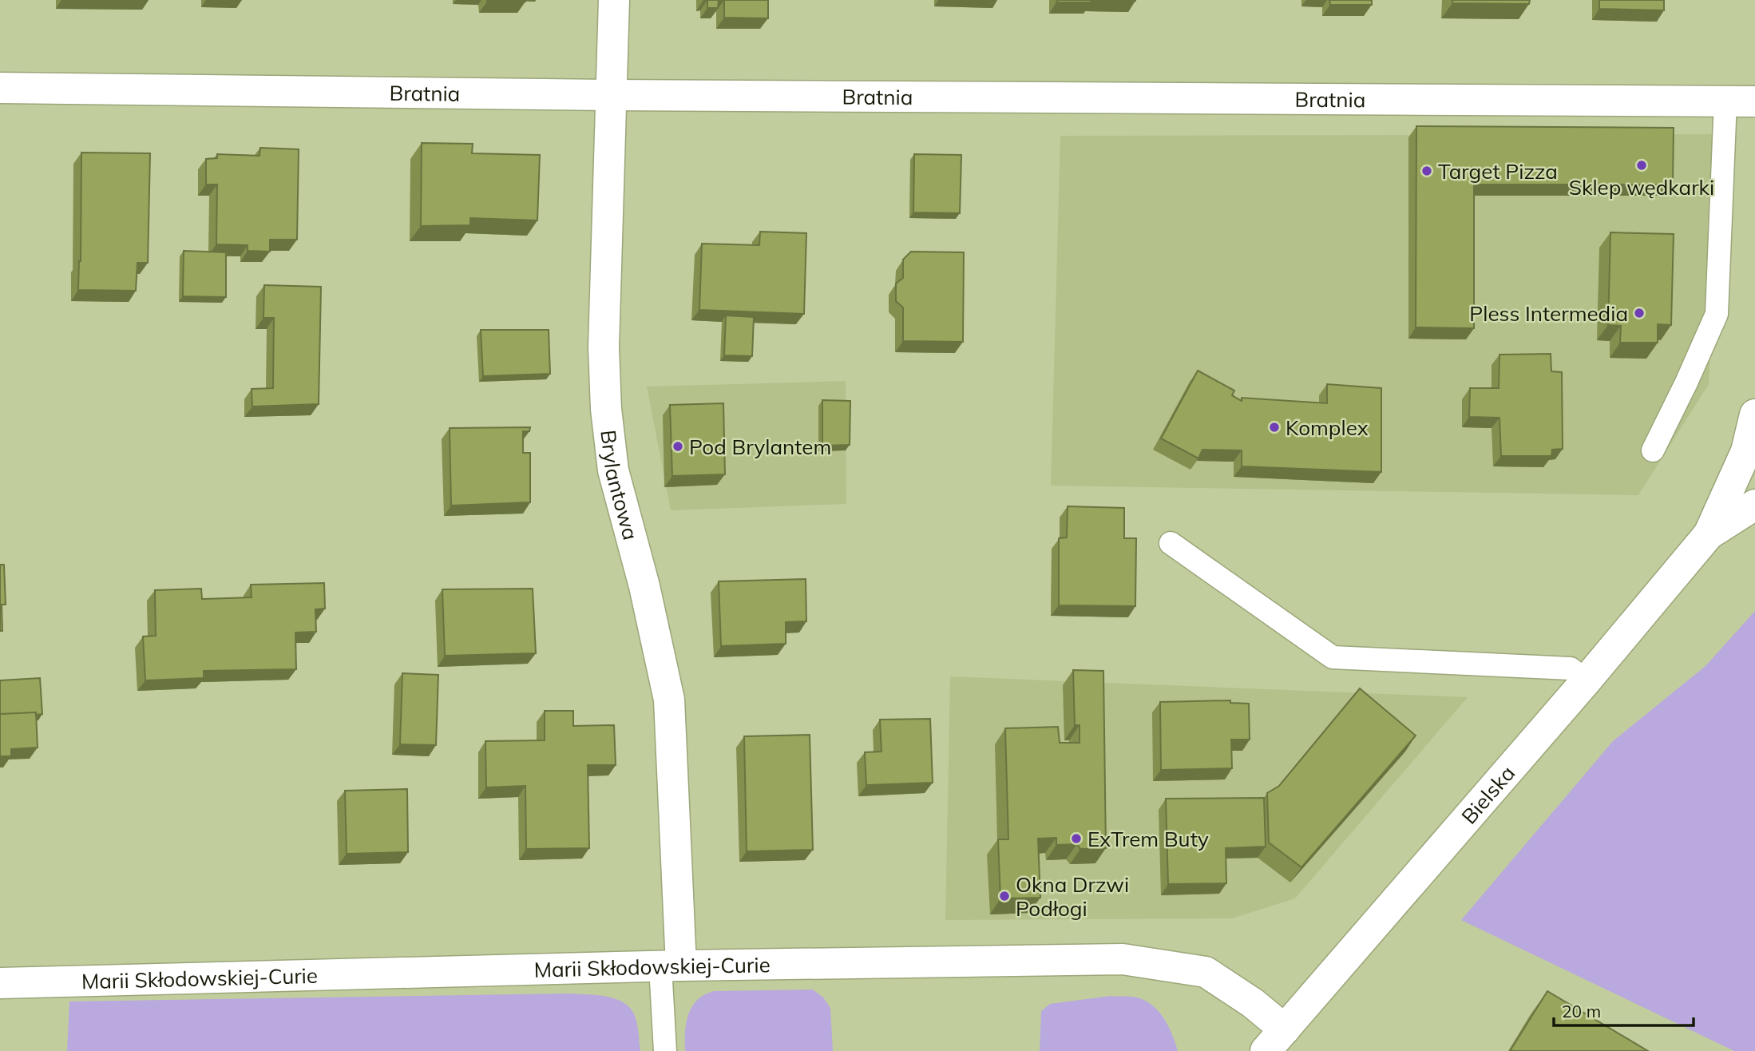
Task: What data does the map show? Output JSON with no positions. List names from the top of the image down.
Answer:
{
  "streets": {
    "street": [
      "Bratnia",
      "Brylantowa",
      "Bielska",
      "Marii Skłodowskiej-Curie"
    ]
  },
  "crossings": [
    ["Bratnia", "Brylantowa"],
    ["Brylantowa", "Marii Skłodowskiej-Curie"],
    ["Bielska", "Marii Skłodowskiej-Curie"]
  ],
  "places": [
    "Sklep wędkarki",
    "Target Pizza",
    "Pless Intermedia",
    "Komplex",
    "Pod Brylantem",
    "ExTrem Buty",
    "Okna Drzwi Podłogi"
  ],
  "scale_bar": "20 m"
}
